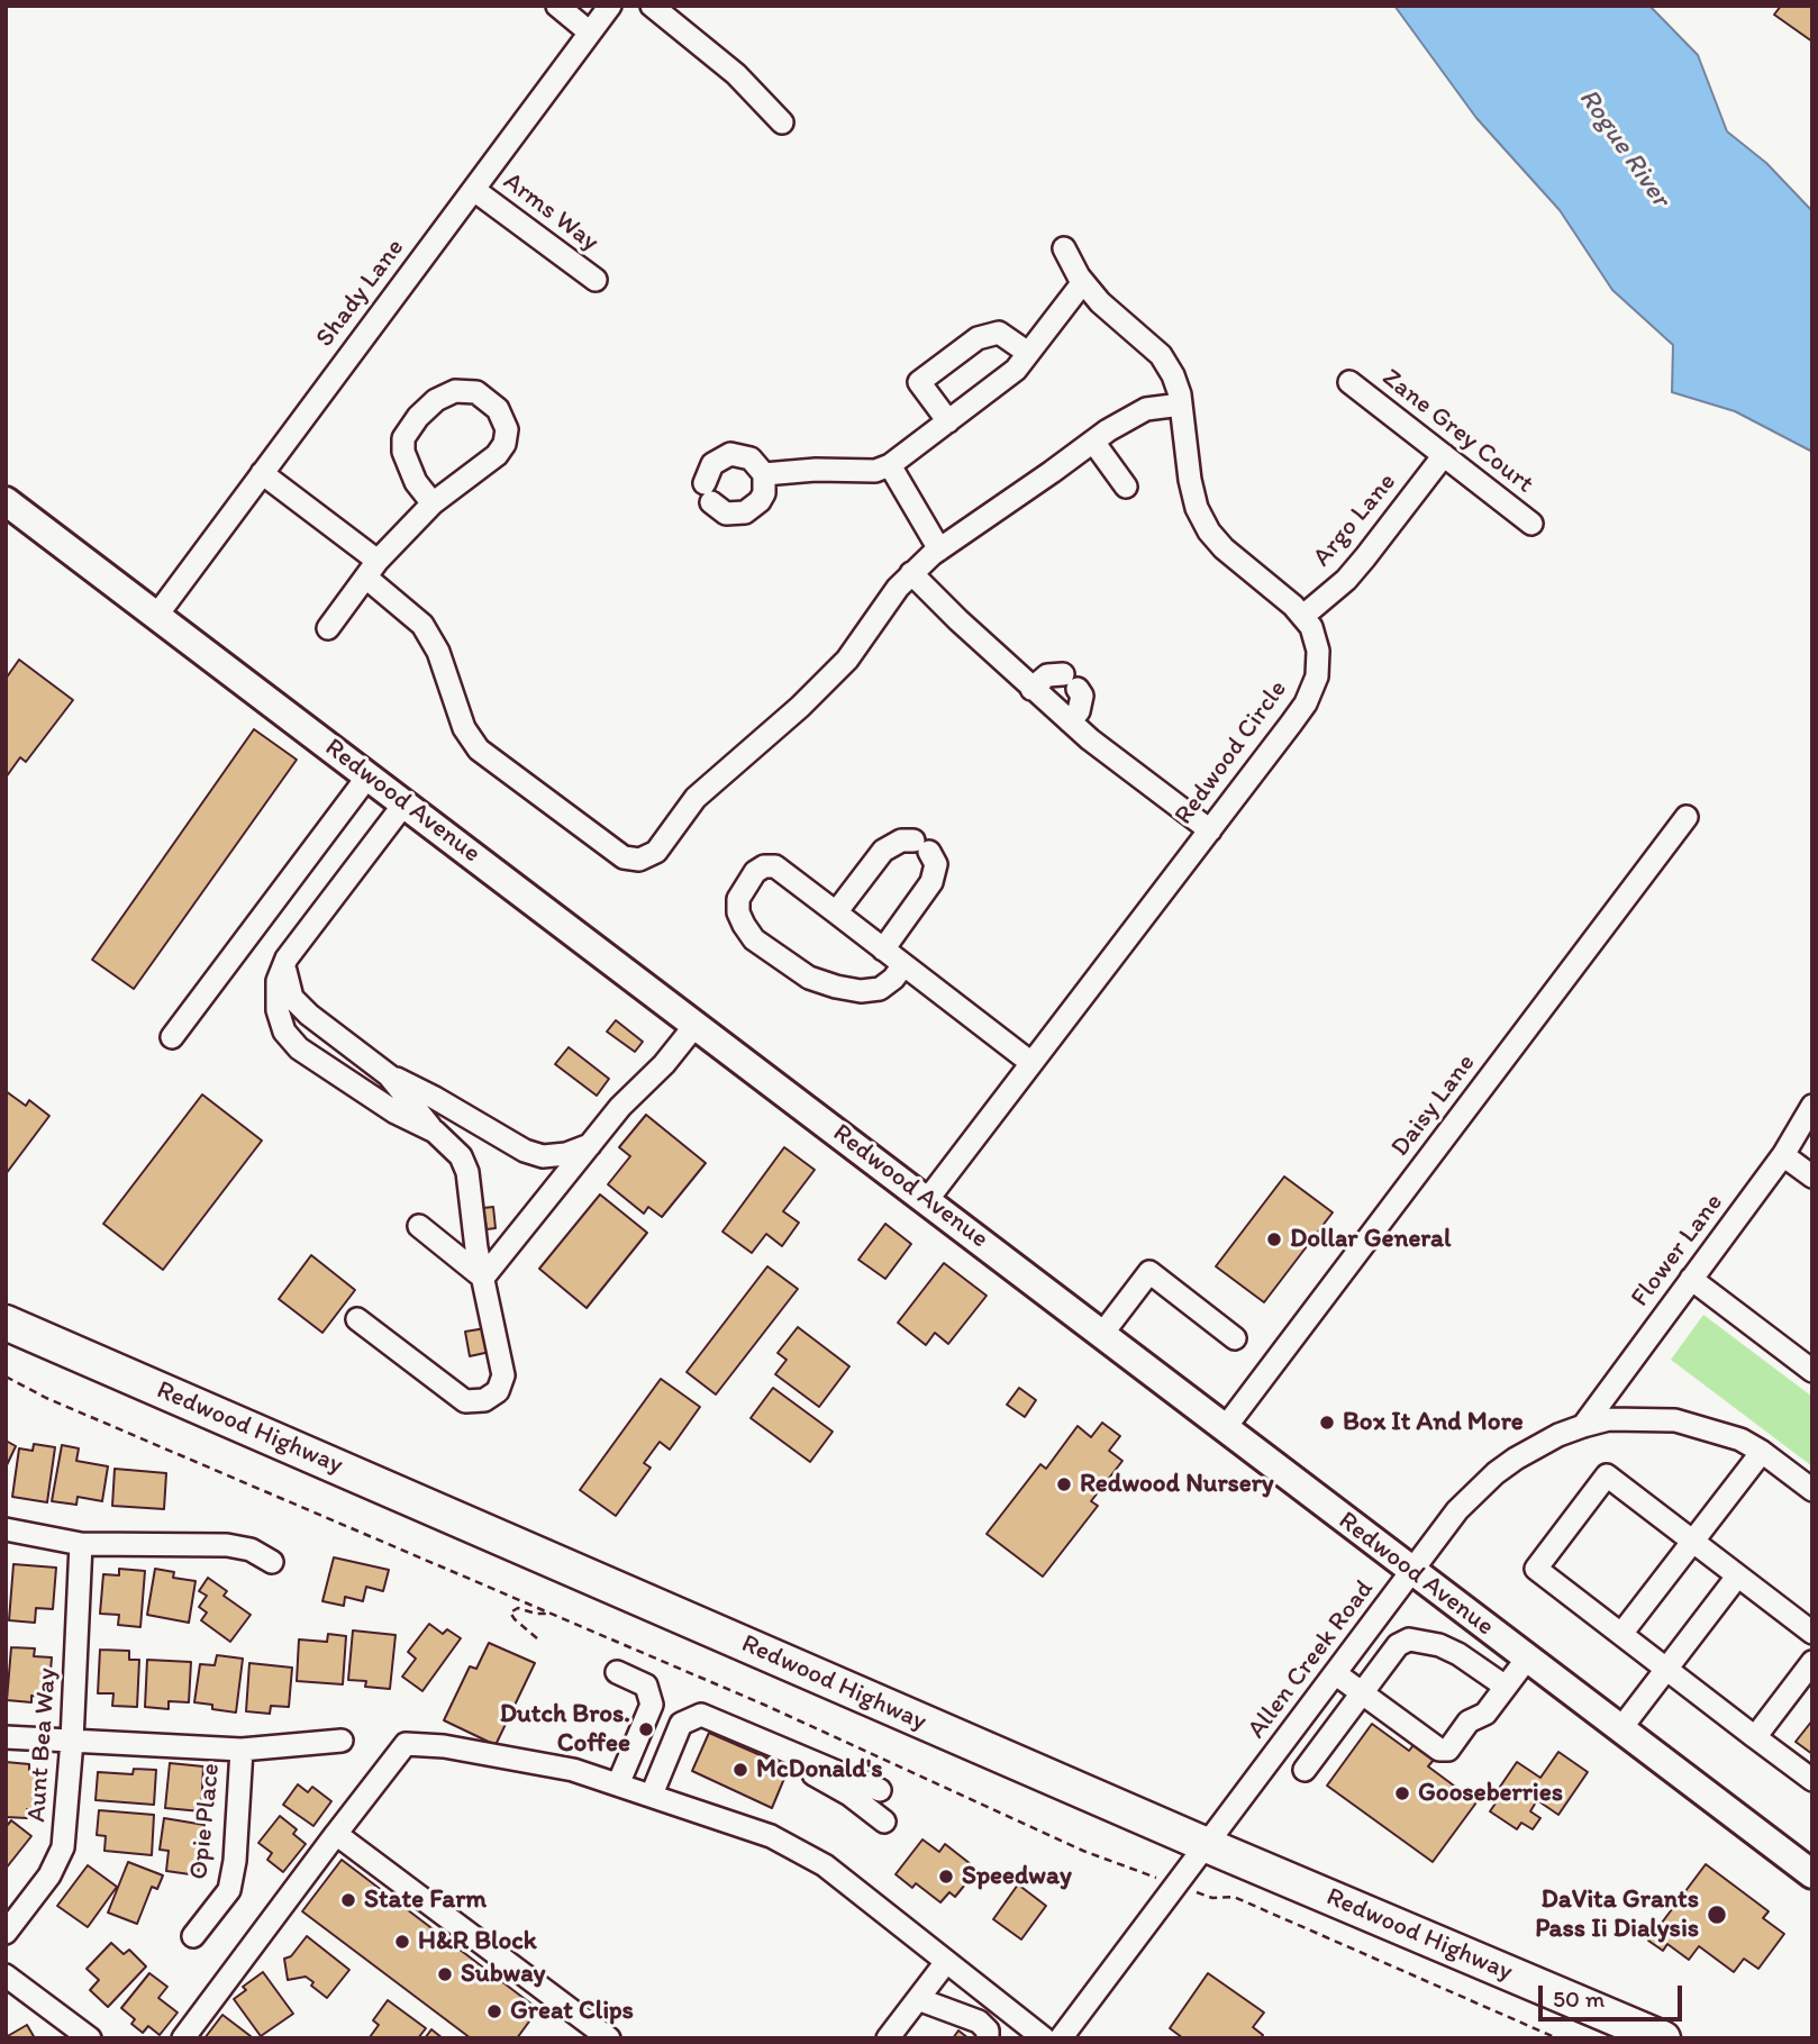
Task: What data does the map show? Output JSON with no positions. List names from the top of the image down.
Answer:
{
  "streets": {
    "highway": ["Redwood Highway"],
    "main road": ["Redwood Avenue"],
    "street": [
      "Arms Way",
      "Shady Lane",
      "Zane Grey Court",
      "Argo Lane",
      "Redwood Circle",
      "Daisy Lane",
      "Flower Lane",
      "Allen Creek Road",
      "Aunt Bea Way",
      "Opie Place"
    ]
  },
  "crossings": [
    ["Arms Way", "Shady Lane"],
    ["Shady Lane", "Redwood Avenue"],
    ["Zane Grey Court", "Argo Lane"],
    ["Argo Lane", "Redwood Circle"],
    ["Redwood Circle", "Redwood Avenue"],
    ["Redwood Avenue", "Daisy Lane"],
    ["Redwood Avenue", "Allen Creek Road"],
    ["Flower Lane", "Allen Creek Road"],
    ["Redwood Highway", "Allen Creek Road"]
  ],
  "water": ["Rogue River"],
  "places": [
    "Dollar General",
    "Box It And More",
    "Redwood Nursery",
    "Dutch Bros. Coffee",
    "McDonald's",
    "Gooseberries",
    "Speedway",
    "State Farm",
    "DaVita Grants Pass Ii Dialysis",
    "H&R Block",
    "Subway",
    "Great Clips"
  ],
  "scale_bar": "50 m"
}
